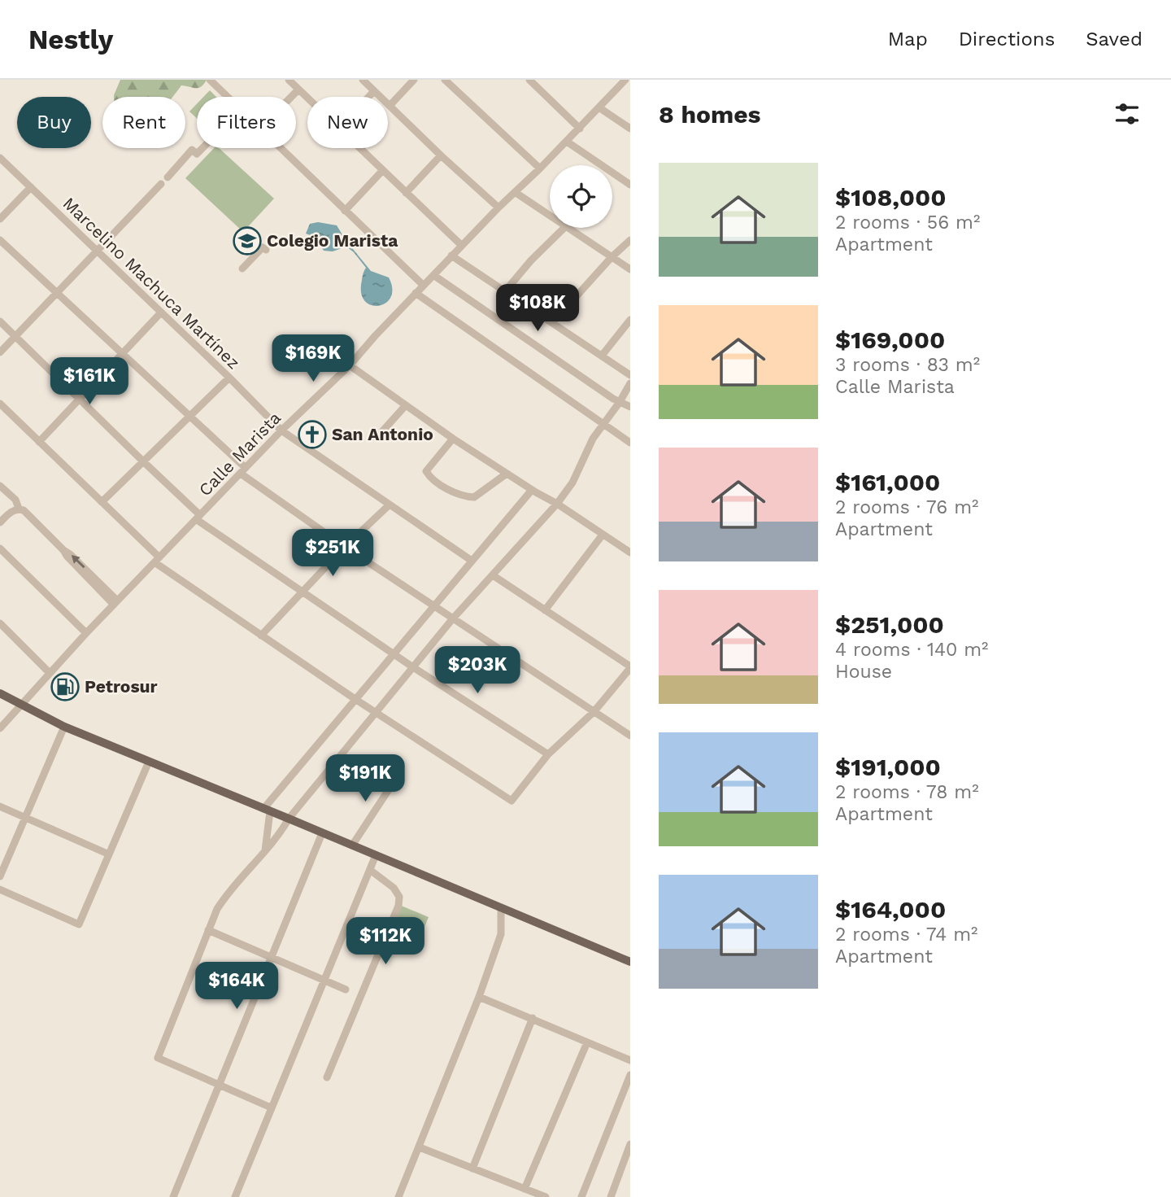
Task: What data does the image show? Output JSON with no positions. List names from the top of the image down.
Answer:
{
  "streets": {
    "street": ["Marcelino Machuca Martínez", "Calle Marista"]
  },
  "crossings": [
    ["Marcelino Machuca Martínez", "Calle Marista"]
  ],
  "places": {
    "school or university": ["Colegio Marista"],
    "church": ["San Antonio"],
    "fuel station": ["Petrosur"]
  },
  "page": {
    "header": "Nestly",
    "nav": ["Map", "Directions", "Saved"],
    "heading": "8 homes",
    "chip": [
      "Buy",
      "Rent",
      "Filters",
      "New"
    ],
    "list": [
      {
        "name": "$108,000",
        "note": "2 rooms · 56 m² · Apartment"
      },
      {
        "name": "$169,000",
        "note": "3 rooms · 83 m² · Calle Marista"
      },
      {
        "name": "$161,000",
        "note": "2 rooms · 76 m² · Apartment"
      },
      {
        "name": "$251,000",
        "note": "4 rooms · 140 m² · House"
      },
      {
        "name": "$191,000",
        "note": "2 rooms · 78 m² · Apartment"
      },
      {
        "name": "$164,000",
        "note": "2 rooms · 74 m² · Apartment"
      }
    ],
    "price": [
      "$108K",
      "$169K",
      "$161K",
      "$251K",
      "$203K",
      "$191K",
      "$112K",
      "$164K"
    ]
  }
}
